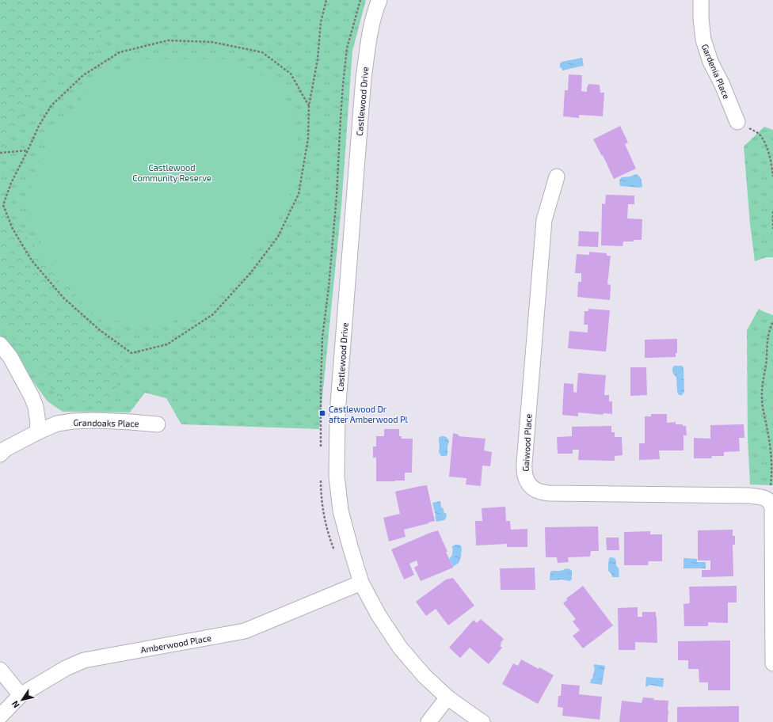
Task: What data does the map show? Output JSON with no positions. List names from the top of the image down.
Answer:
{
  "streets": {
    "street": [
      "Gardenia Place",
      "Castlewood Drive",
      "Grandoaks Place",
      "Gaiwood Place",
      "Amberwood Place"
    ]
  },
  "crossings": [
    ["Castlewood Drive", "Amberwood Place"]
  ],
  "parks": ["Castlewood Community Reserve"],
  "places": {
    "transit": ["Castlewood Dr after Amberwood Pl"]
  },
  "north": "bottom left"
}
